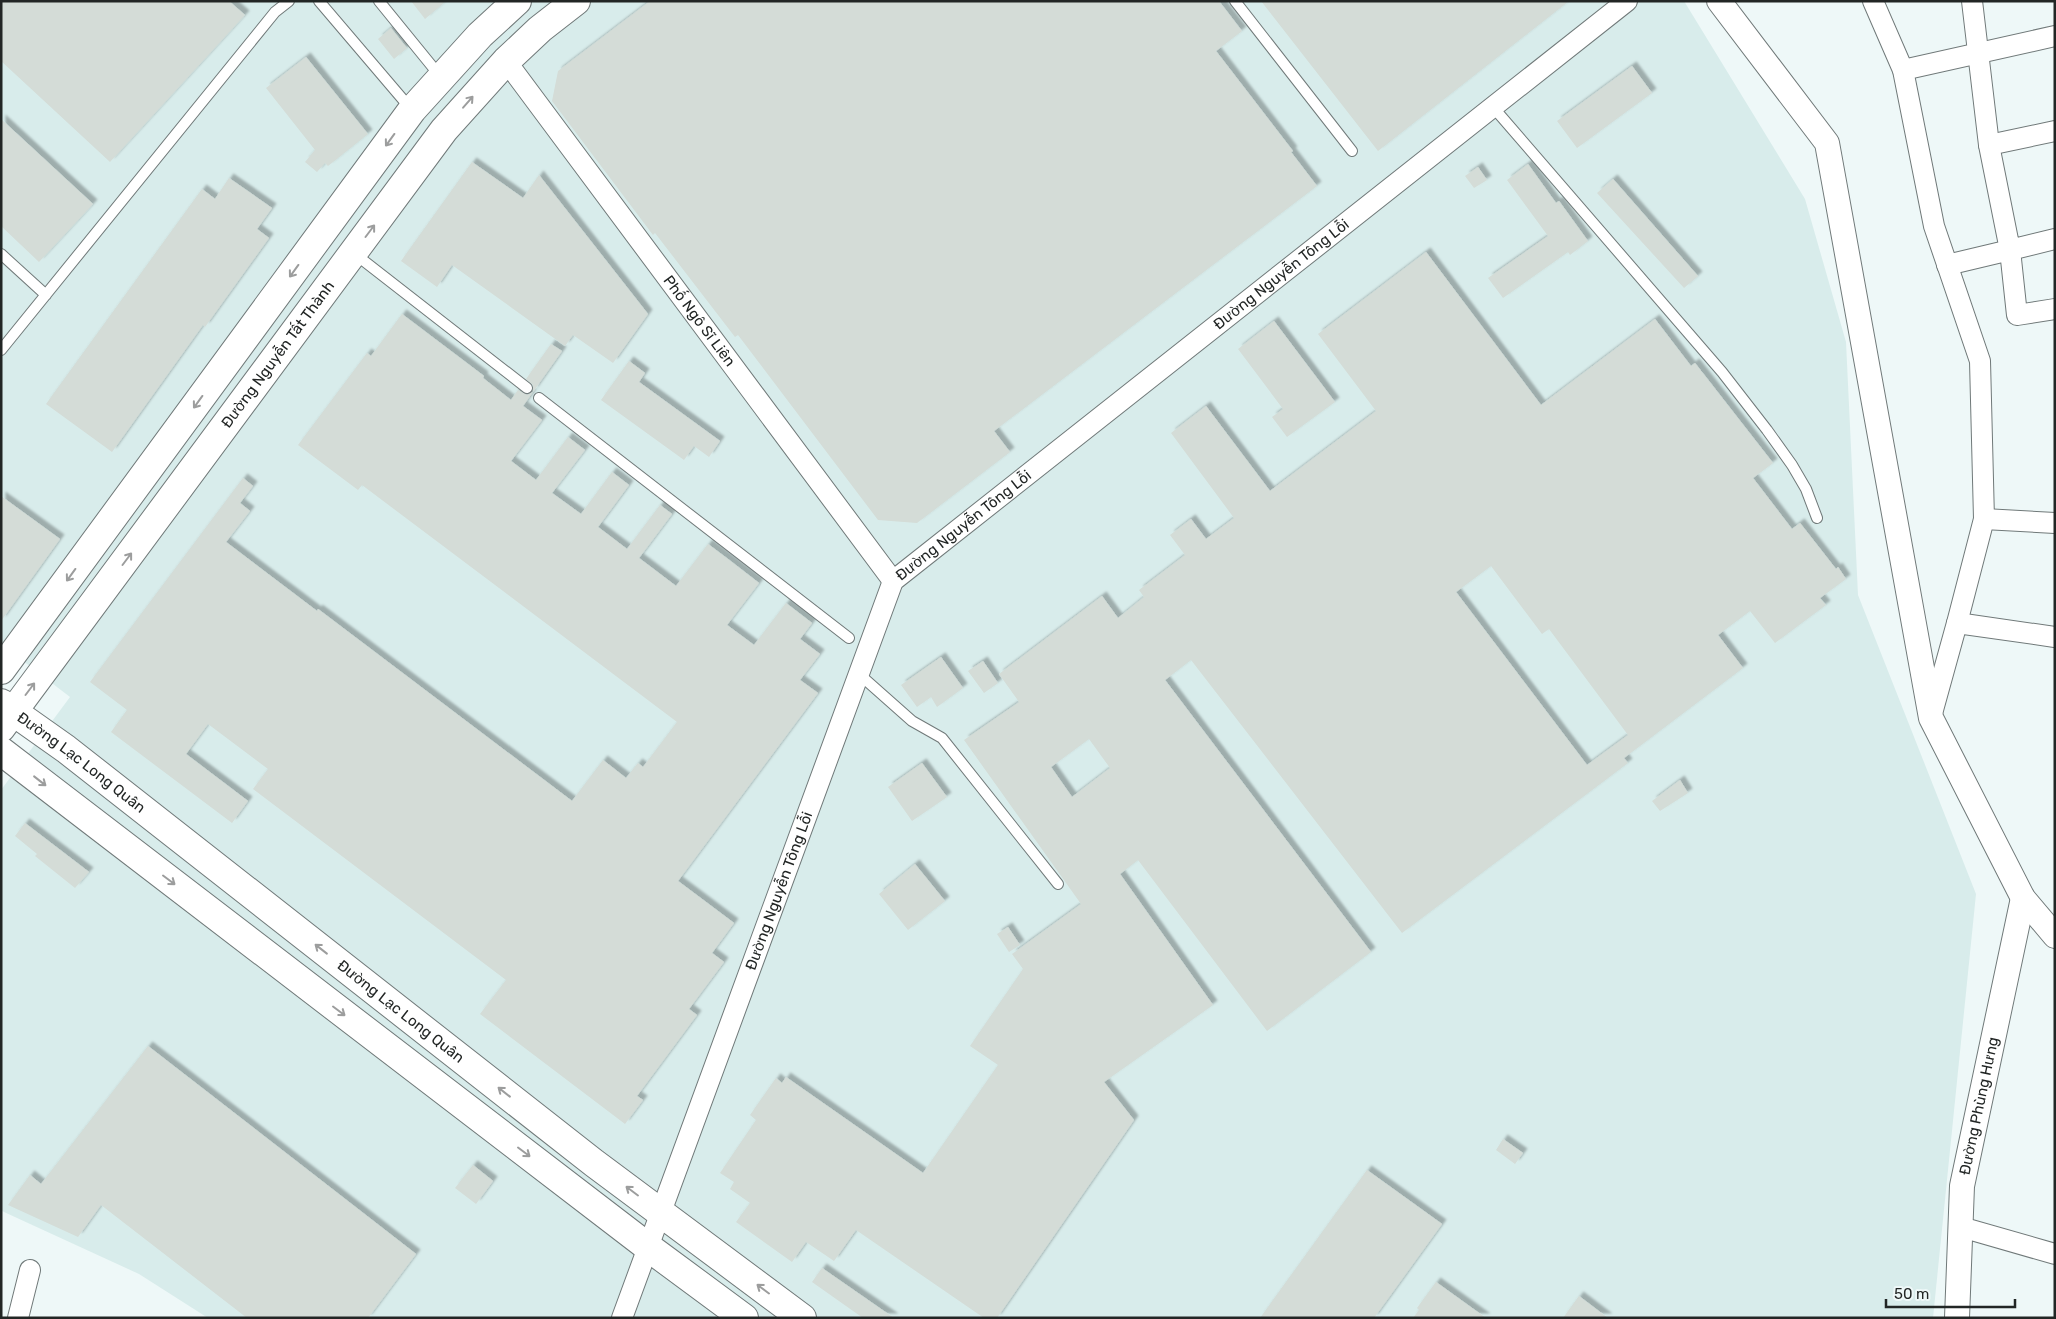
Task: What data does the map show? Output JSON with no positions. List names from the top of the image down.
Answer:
{
  "streets": {
    "main road": ["Đường Nguyễn Tất Thành", "Đường Lạc Long Quân"],
    "street": ["Đường Nguyễn Tông Lỗi", "Phố Ngô Sĩ Liên", "Đường Phùng Hưng"]
  },
  "crossings": [
    ["Đường Nguyễn Tông Lỗi", "Phố Ngô Sĩ Liên"],
    ["Đường Nguyễn Tông Lỗi", "Đường Lạc Long Quân"],
    ["Phố Ngô Sĩ Liên", "Đường Nguyễn Tất Thành"],
    ["Đường Nguyễn Tất Thành", "Đường Lạc Long Quân"]
  ],
  "scale_bar": "50 m"
}
